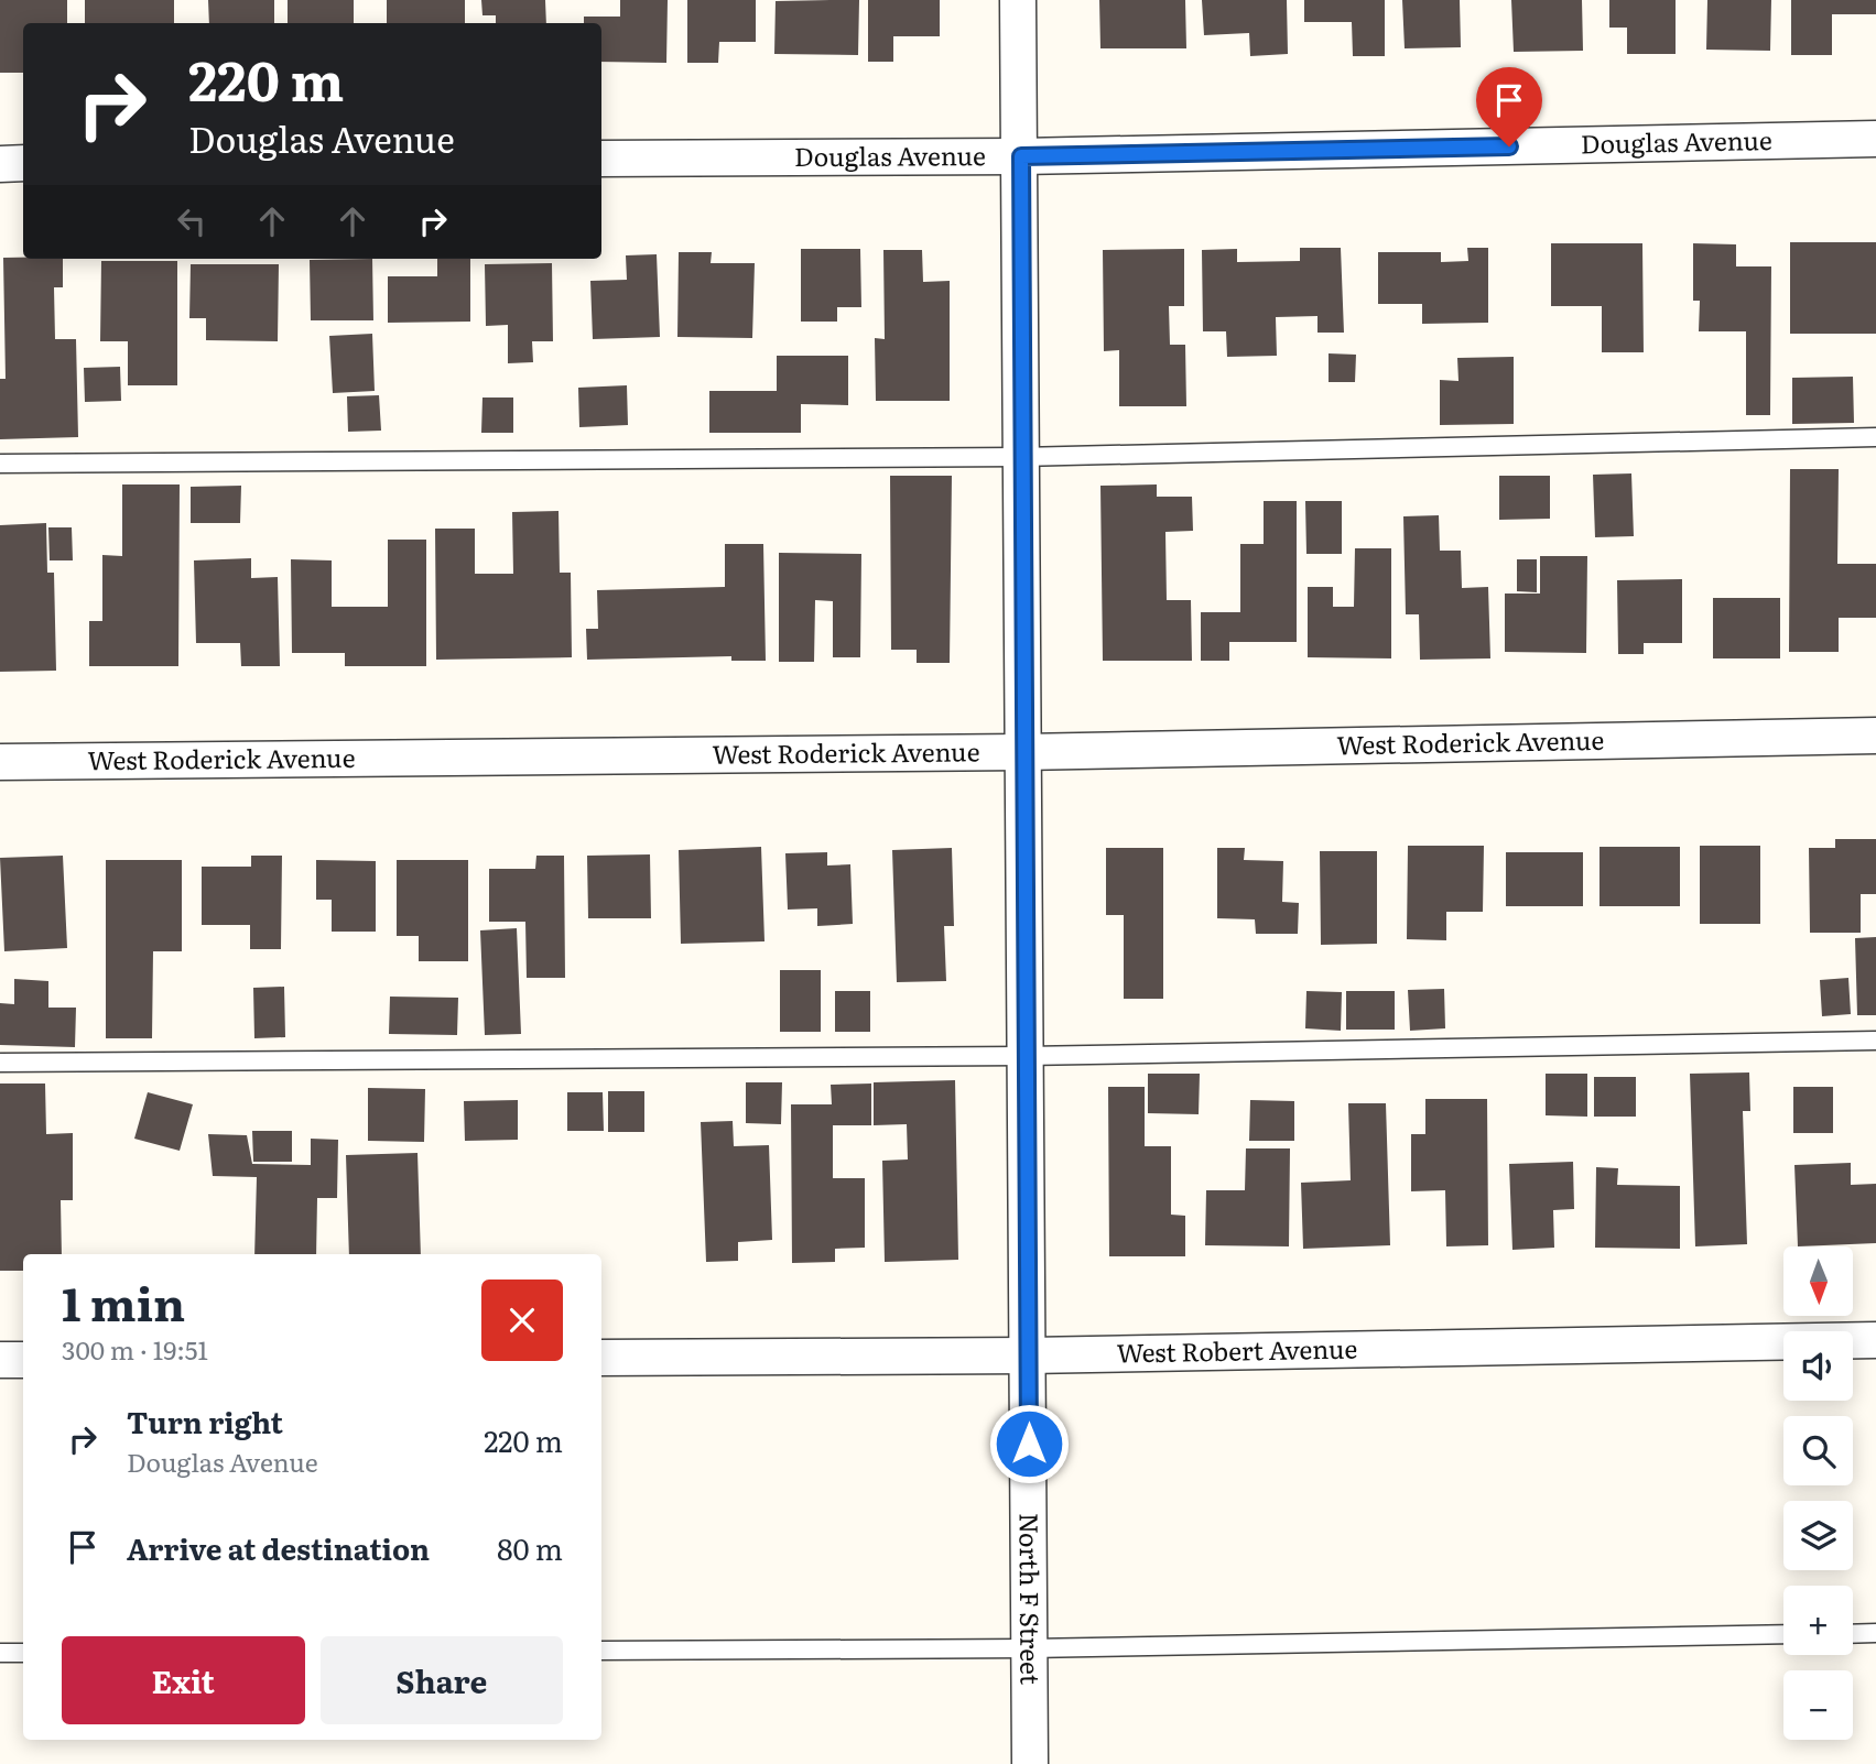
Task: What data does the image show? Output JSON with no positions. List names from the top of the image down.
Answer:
{
  "streets": {
    "street": [
      "Douglas Avenue",
      "West Roderick Avenue",
      "West Robert Avenue",
      "North F Street"
    ]
  },
  "crossings": [
    ["Douglas Avenue", "North F Street"],
    ["West Roderick Avenue", "North F Street"],
    ["West Robert Avenue", "North F Street"]
  ],
  "north": "bottom",
  "page": {
    "turn": ["220 m", "Douglas Avenue"],
    "map_buttons": ["+", "−"],
    "heading": ["1 min", "300 m · 19:51"],
    "list": [
      {
        "name": "Turn right",
        "note": "Douglas Avenue",
        "value": "220 m"
      },
      {
        "name": "Arrive at destination",
        "value": "80 m"
      }
    ],
    "buttons": ["Exit", "Share"]
  }
}
